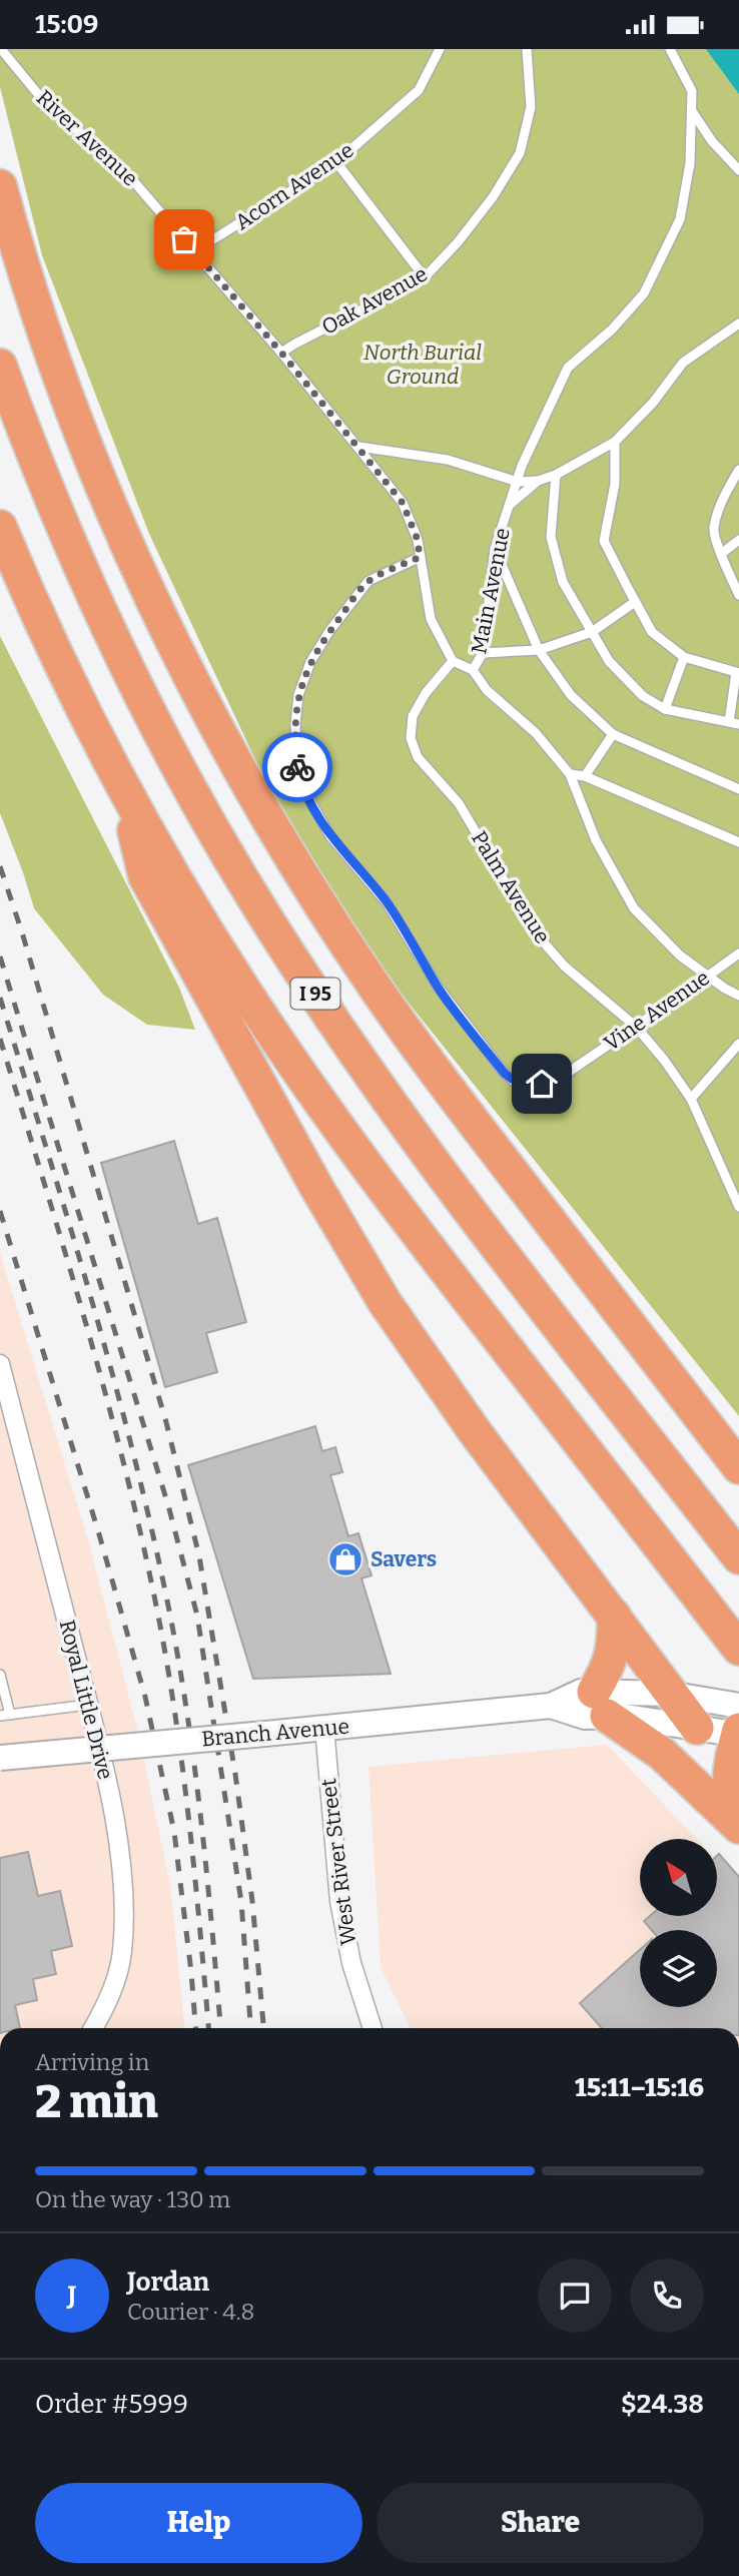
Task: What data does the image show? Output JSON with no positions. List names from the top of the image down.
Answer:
{
  "streets": {
    "highway": ["I 95"],
    "main road": ["Branch Avenue"],
    "street": ["Royal Little Drive", "West River Street"],
    "lane": [
      "River Avenue",
      "Acorn Avenue",
      "Oak Avenue",
      "Main Avenue",
      "Palm Avenue",
      "Vine Avenue"
    ]
  },
  "crossings": [
    ["River Avenue", "Acorn Avenue"],
    ["River Avenue", "Oak Avenue"],
    ["River Avenue", "Palm Avenue"],
    ["River Avenue", "Vine Avenue"],
    ["Main Avenue", "Vine Avenue"],
    ["Palm Avenue", "Vine Avenue"],
    ["Branch Avenue", "West River Street"]
  ],
  "parks": ["North Burial Ground"],
  "places": {
    "shop": ["Savers"]
  },
  "north": "top left",
  "page": {
    "status": "15:09",
    "heading": ["2 min", "Arriving in", "15:11–15:16"],
    "panel": [
      "Jordan",
      "Courier · 4.8",
      "Order #5999",
      "$24.38"
    ],
    "bar": "On the way · 130 m",
    "round": "J",
    "buttons": ["Help", "Share"]
  }
}
